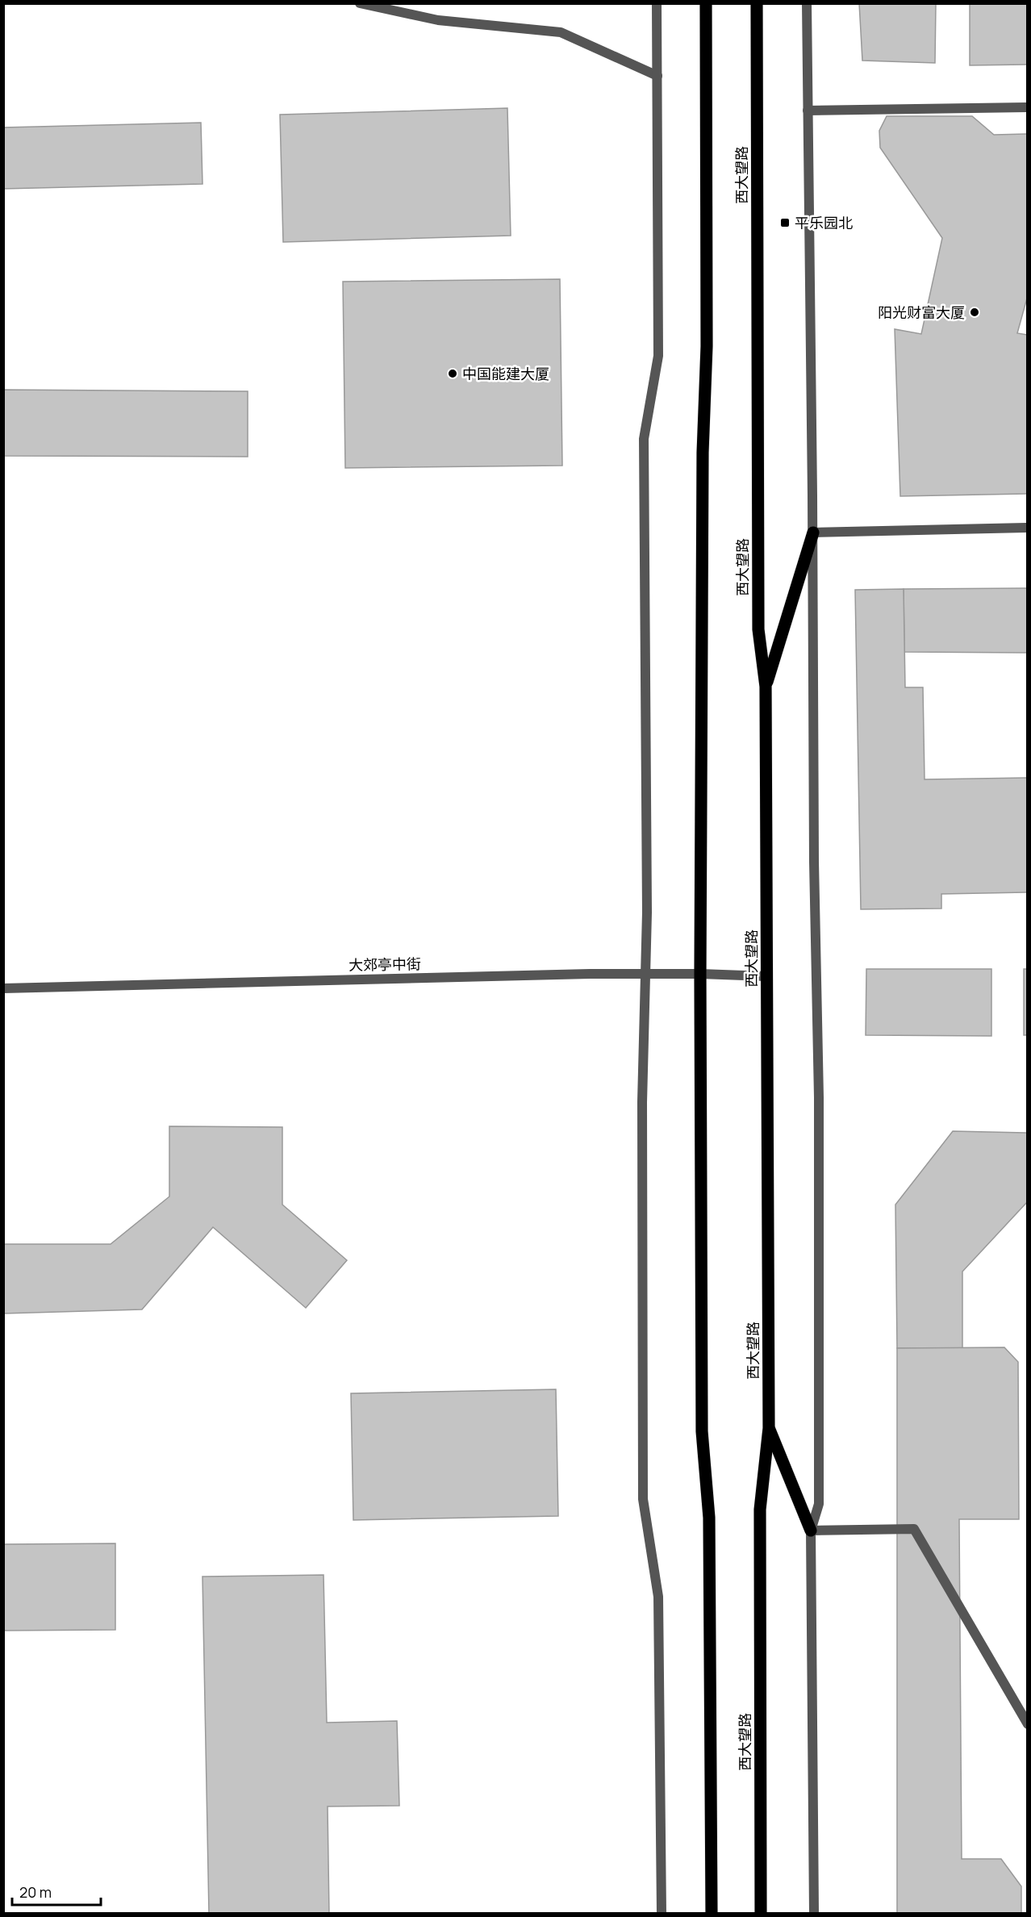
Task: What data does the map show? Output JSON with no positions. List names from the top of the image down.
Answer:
{
  "streets": {
    "main road": ["西大望路"],
    "street": ["大郊亭中街"]
  },
  "crossings": [
    ["西大望路", "大郊亭中街"]
  ],
  "places": {
    "transit": ["平乐园北"],
    "other": ["阳光财富大厦", "中国能建大厦"]
  },
  "scale_bar": "20 m"
}
